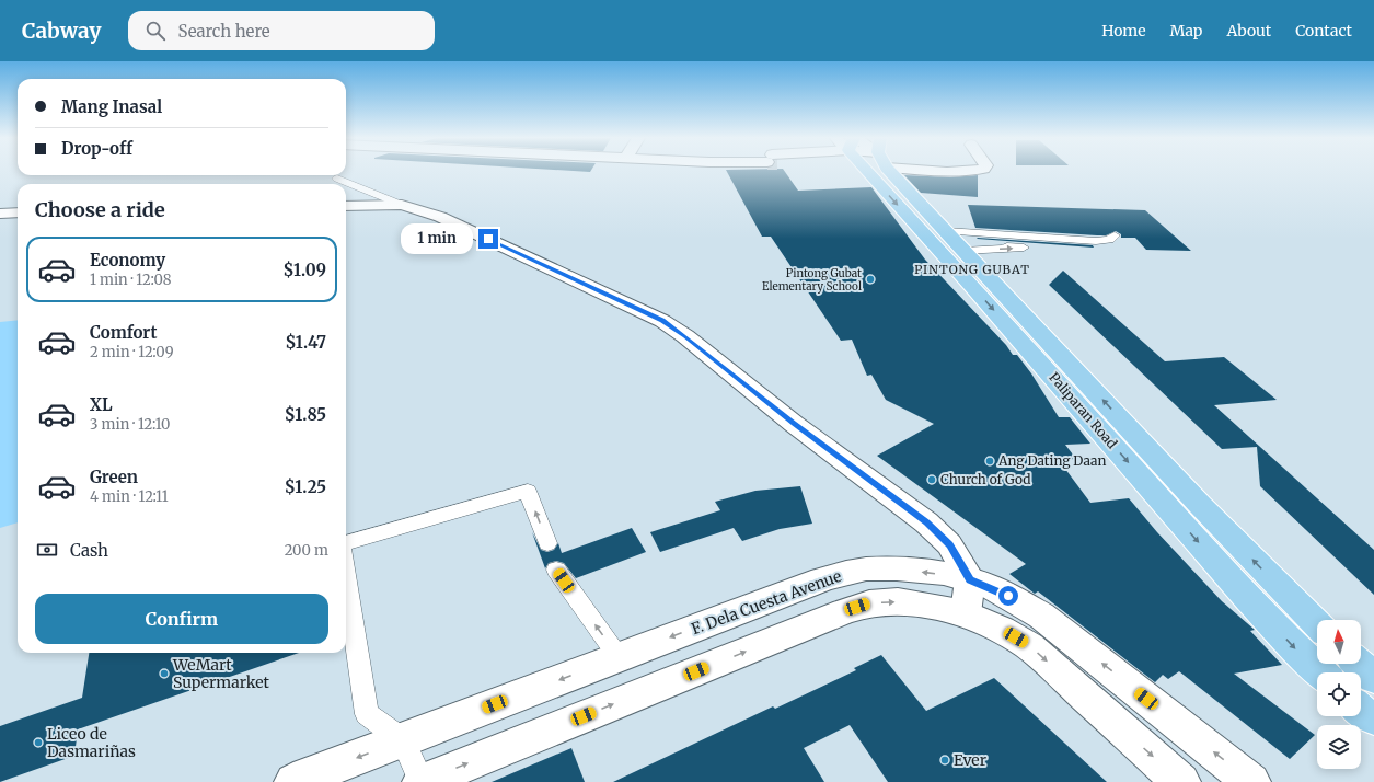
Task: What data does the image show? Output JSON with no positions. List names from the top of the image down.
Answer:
{
  "streets": {
    "main road": ["Paliparan Road"],
    "street": ["F. Dela Cuesta Avenue"]
  },
  "districts": ["PINTONG GUBAT"],
  "places": [
    "Pintong Gubat Elementary School",
    "Ang Dating Daan",
    "Church of God",
    "WeMart Supermarket",
    "Liceo de Dasmariñas",
    "Ever"
  ],
  "north": "top",
  "page": {
    "header": "Cabway",
    "search": "Search here",
    "nav": [
      "Home",
      "Map",
      "About",
      "Contact"
    ],
    "banner": ["Mang Inasal", "Drop-off"],
    "heading": "Choose a ride",
    "bubble": "1 min",
    "list": [
      {
        "name": "Economy",
        "note": "1 min · 12:08",
        "value": "$1.09"
      },
      {
        "name": "Comfort",
        "note": "2 min · 12:09",
        "value": "$1.47"
      },
      {
        "name": "XL",
        "note": "3 min · 12:10",
        "value": "$1.85"
      },
      {
        "name": "Green",
        "note": "4 min · 12:11",
        "value": "$1.25"
      }
    ],
    "pay": ["Cash", "200 m"],
    "buttons": "Confirm"
  }
}
